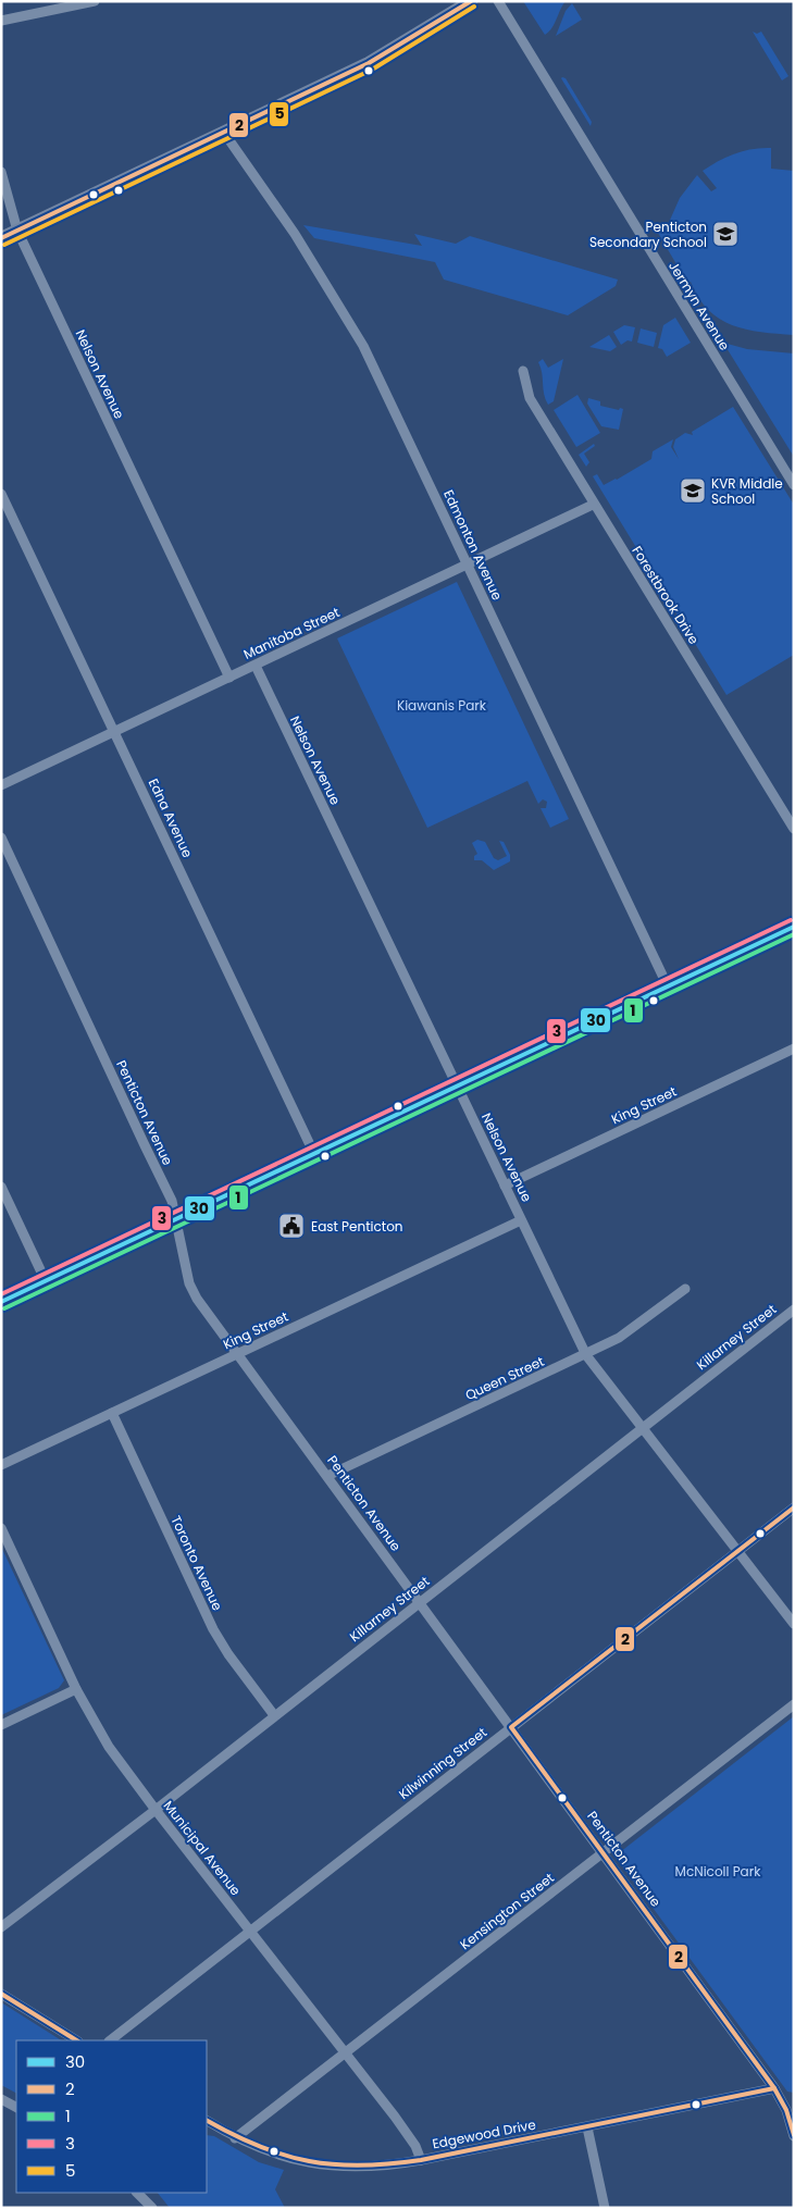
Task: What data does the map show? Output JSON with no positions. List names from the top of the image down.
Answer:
{
  "streets": {
    "street": [
      "Jermyn Avenue",
      "Nelson Avenue",
      "Edmonton Avenue",
      "Forestbrook Drive",
      "Manitoba Street",
      "Edna Avenue",
      "King Street",
      "Penticton Avenue",
      "Killarney Street",
      "Queen Street",
      "Toronto Avenue",
      "Kilwinning Street",
      "Municipal Avenue",
      "Kensington Street",
      "Edgewood Drive"
    ]
  },
  "crossings": [
    ["Nelson Avenue", "Manitoba Street"],
    ["Nelson Avenue", "King Street"],
    ["Nelson Avenue", "Killarney Street"],
    ["Nelson Avenue", "Queen Street"],
    ["Nelson Avenue", "Kilwinning Street"],
    ["Edmonton Avenue", "Manitoba Street"],
    ["Forestbrook Drive", "Manitoba Street"],
    ["Manitoba Street", "Edna Avenue"],
    ["King Street", "Penticton Avenue"],
    ["King Street", "Toronto Avenue"],
    ["Penticton Avenue", "Killarney Street"],
    ["Penticton Avenue", "Queen Street"],
    ["Penticton Avenue", "Kilwinning Street"],
    ["Penticton Avenue", "Kensington Street"],
    ["Penticton Avenue", "Edgewood Drive"],
    ["Killarney Street", "Toronto Avenue"],
    ["Killarney Street", "Municipal Avenue"],
    ["Kilwinning Street", "Municipal Avenue"],
    ["Municipal Avenue", "Kensington Street"],
    ["Municipal Avenue", "Edgewood Drive"],
    ["Kensington Street", "Edgewood Drive"]
  ],
  "parks": ["Kiawanis Park", "McNicoll Park"],
  "places": {
    "school or university": ["Penticton Secondary School", "KVR Middle School"],
    "public building": ["East Penticton"]
  },
  "lines": [
    "transit line 2",
    "transit line 5",
    "transit line 3",
    "transit line 30",
    "transit line 1"
  ],
  "legend": [
    "30",
    "2",
    "1",
    "3",
    "5"
  ]
}
